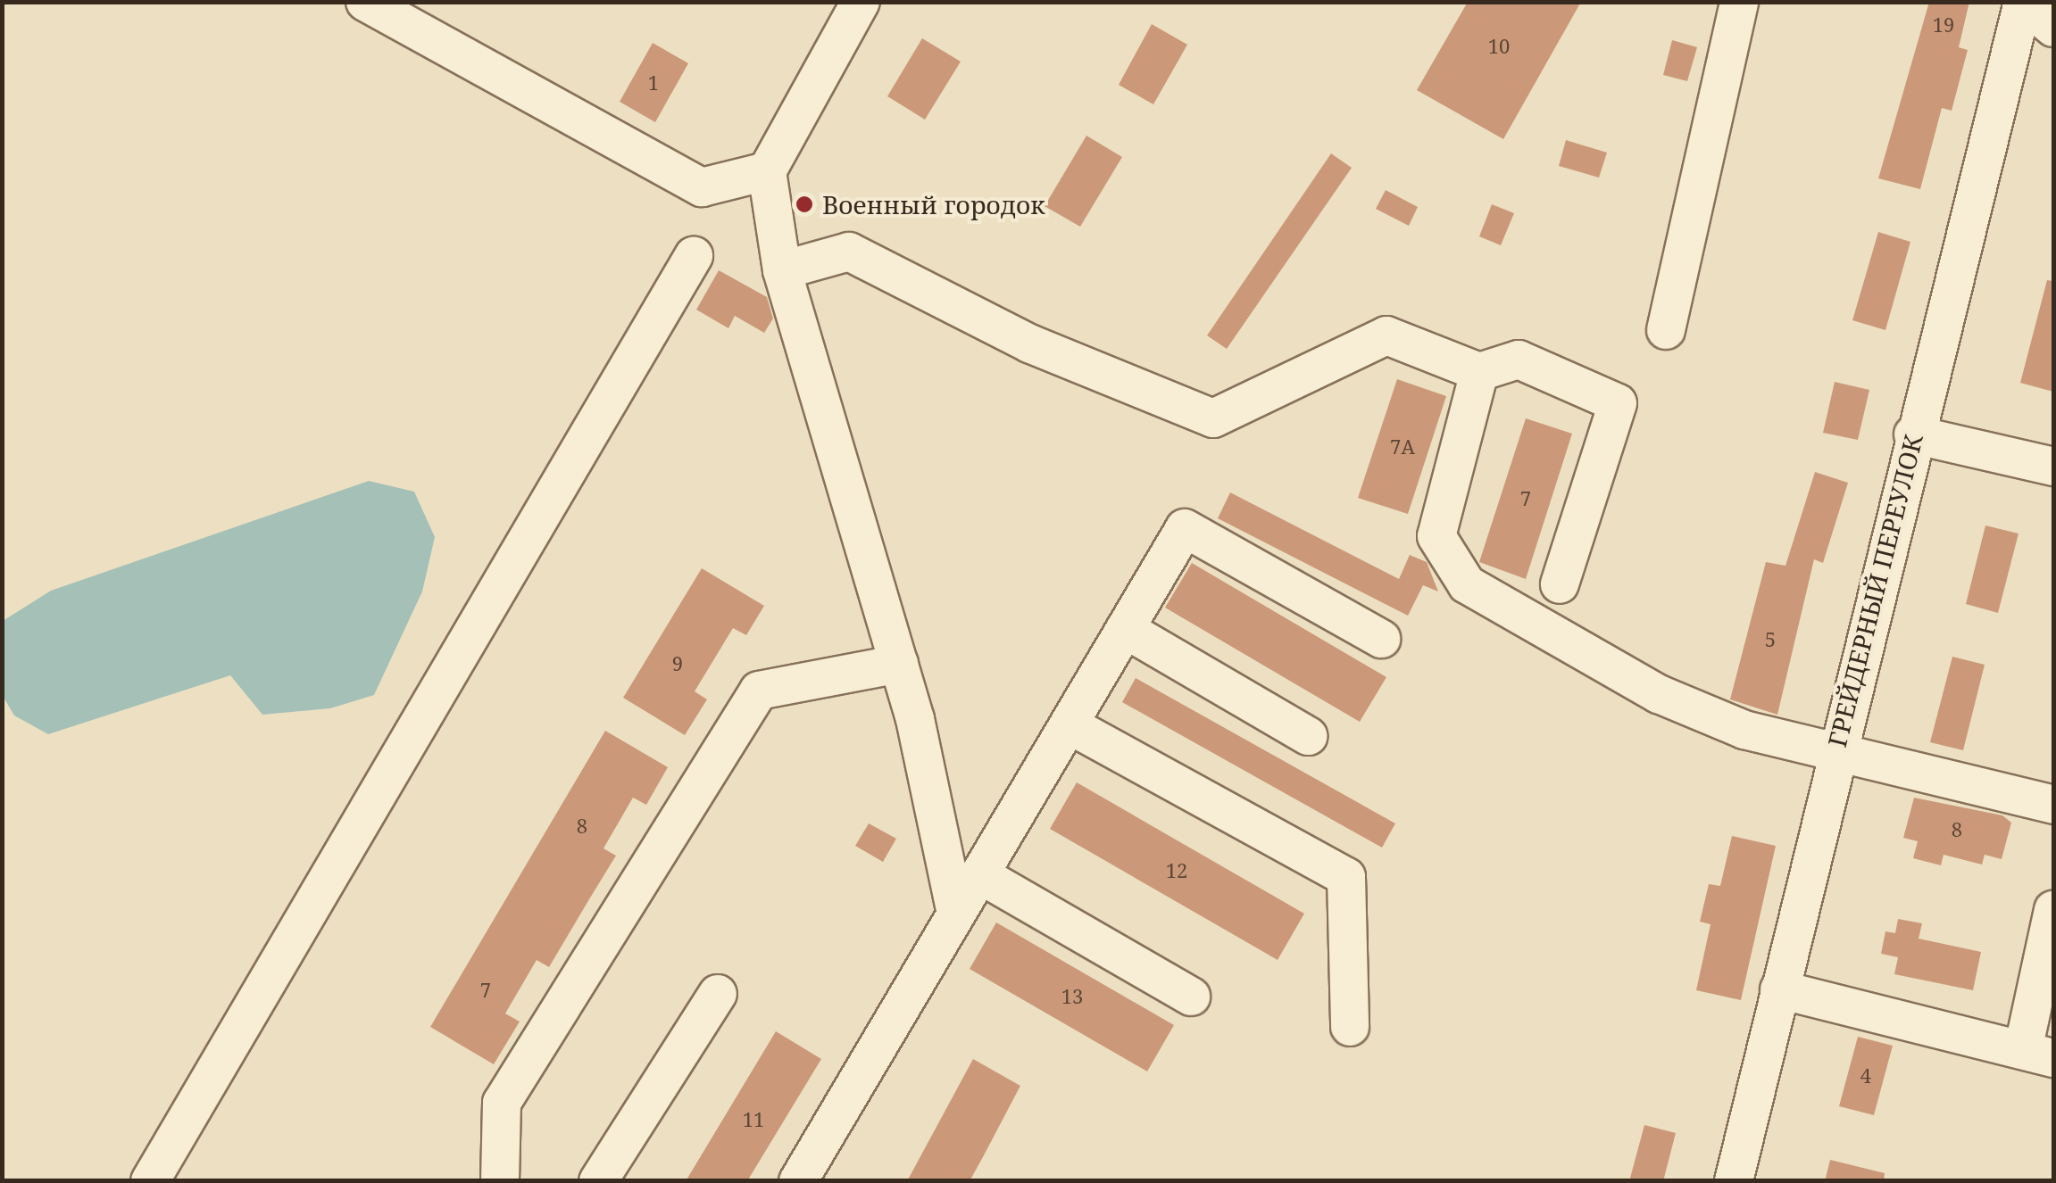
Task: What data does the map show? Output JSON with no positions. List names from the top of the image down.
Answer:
{
  "streets": {
    "street": ["ГРЕЙДЕРНЫЙ ПЕРЕУЛОК"]
  },
  "places": ["Военный городок"],
  "house_numbers": [
    "19",
    "10",
    "1",
    "7А",
    "7",
    "5",
    "9",
    "8",
    "8",
    "12",
    "7",
    "13",
    "4",
    "11"
  ]
}
